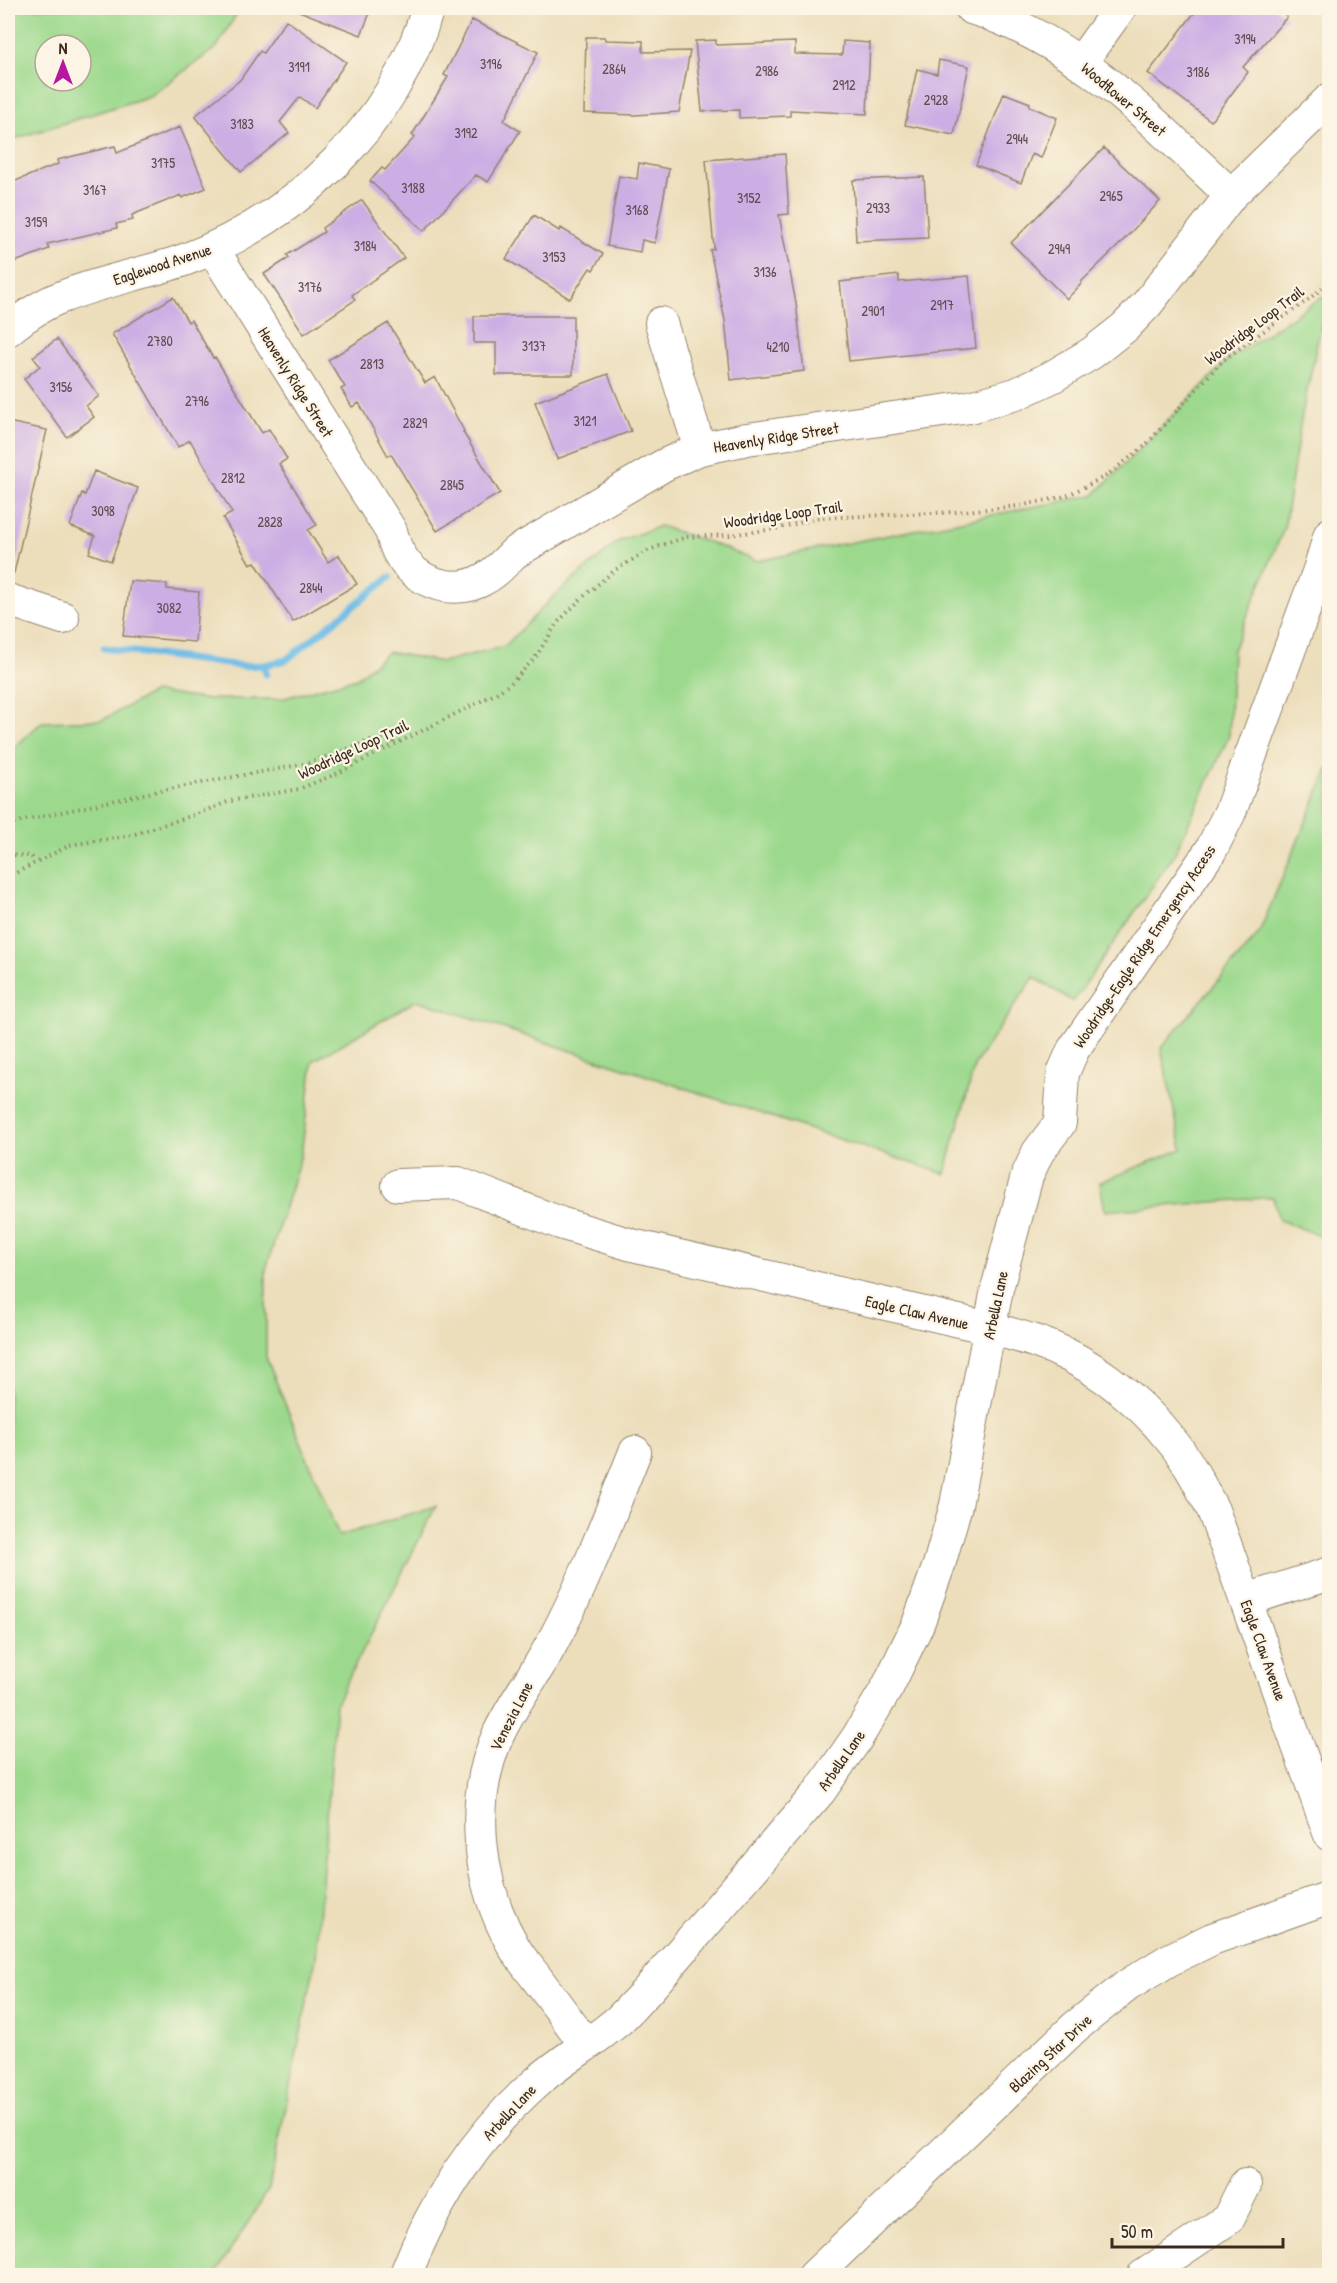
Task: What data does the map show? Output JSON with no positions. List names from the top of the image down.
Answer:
{
  "streets": {
    "street": [
      "Woodflower Street",
      "Eaglewood Avenue",
      "Heavenly Ridge Street",
      "Woodridge-Eagle Ridge Emergency Access",
      "Arbella Lane",
      "Eagle Claw Avenue",
      "Venezia Lane",
      "Blazing Star Drive"
    ],
    "path": ["Woodridge Loop Trail"]
  },
  "crossings": [
    ["Woodflower Street", "Heavenly Ridge Street"],
    ["Eaglewood Avenue", "Heavenly Ridge Street"],
    ["Woodridge-Eagle Ridge Emergency Access", "Arbella Lane"],
    ["Arbella Lane", "Eagle Claw Avenue"],
    ["Arbella Lane", "Venezia Lane"]
  ],
  "house_numbers": [
    "3194",
    "3196",
    "3191",
    "2864",
    "2986",
    "3186",
    "2912",
    "2928",
    "3183",
    "3192",
    "2944",
    "3175",
    "3188",
    "3167",
    "2965",
    "3152",
    "2933",
    "3168",
    "3159",
    "3184",
    "2949",
    "3153",
    "3136",
    "3176",
    "2917",
    "2901",
    "2780",
    "3137",
    "4210",
    "2813",
    "3156",
    "2796",
    "3121",
    "2829",
    "2812",
    "2845",
    "3098",
    "2828",
    "2844",
    "3082"
  ],
  "scale_bar": "50 m",
  "north": "top"
}
